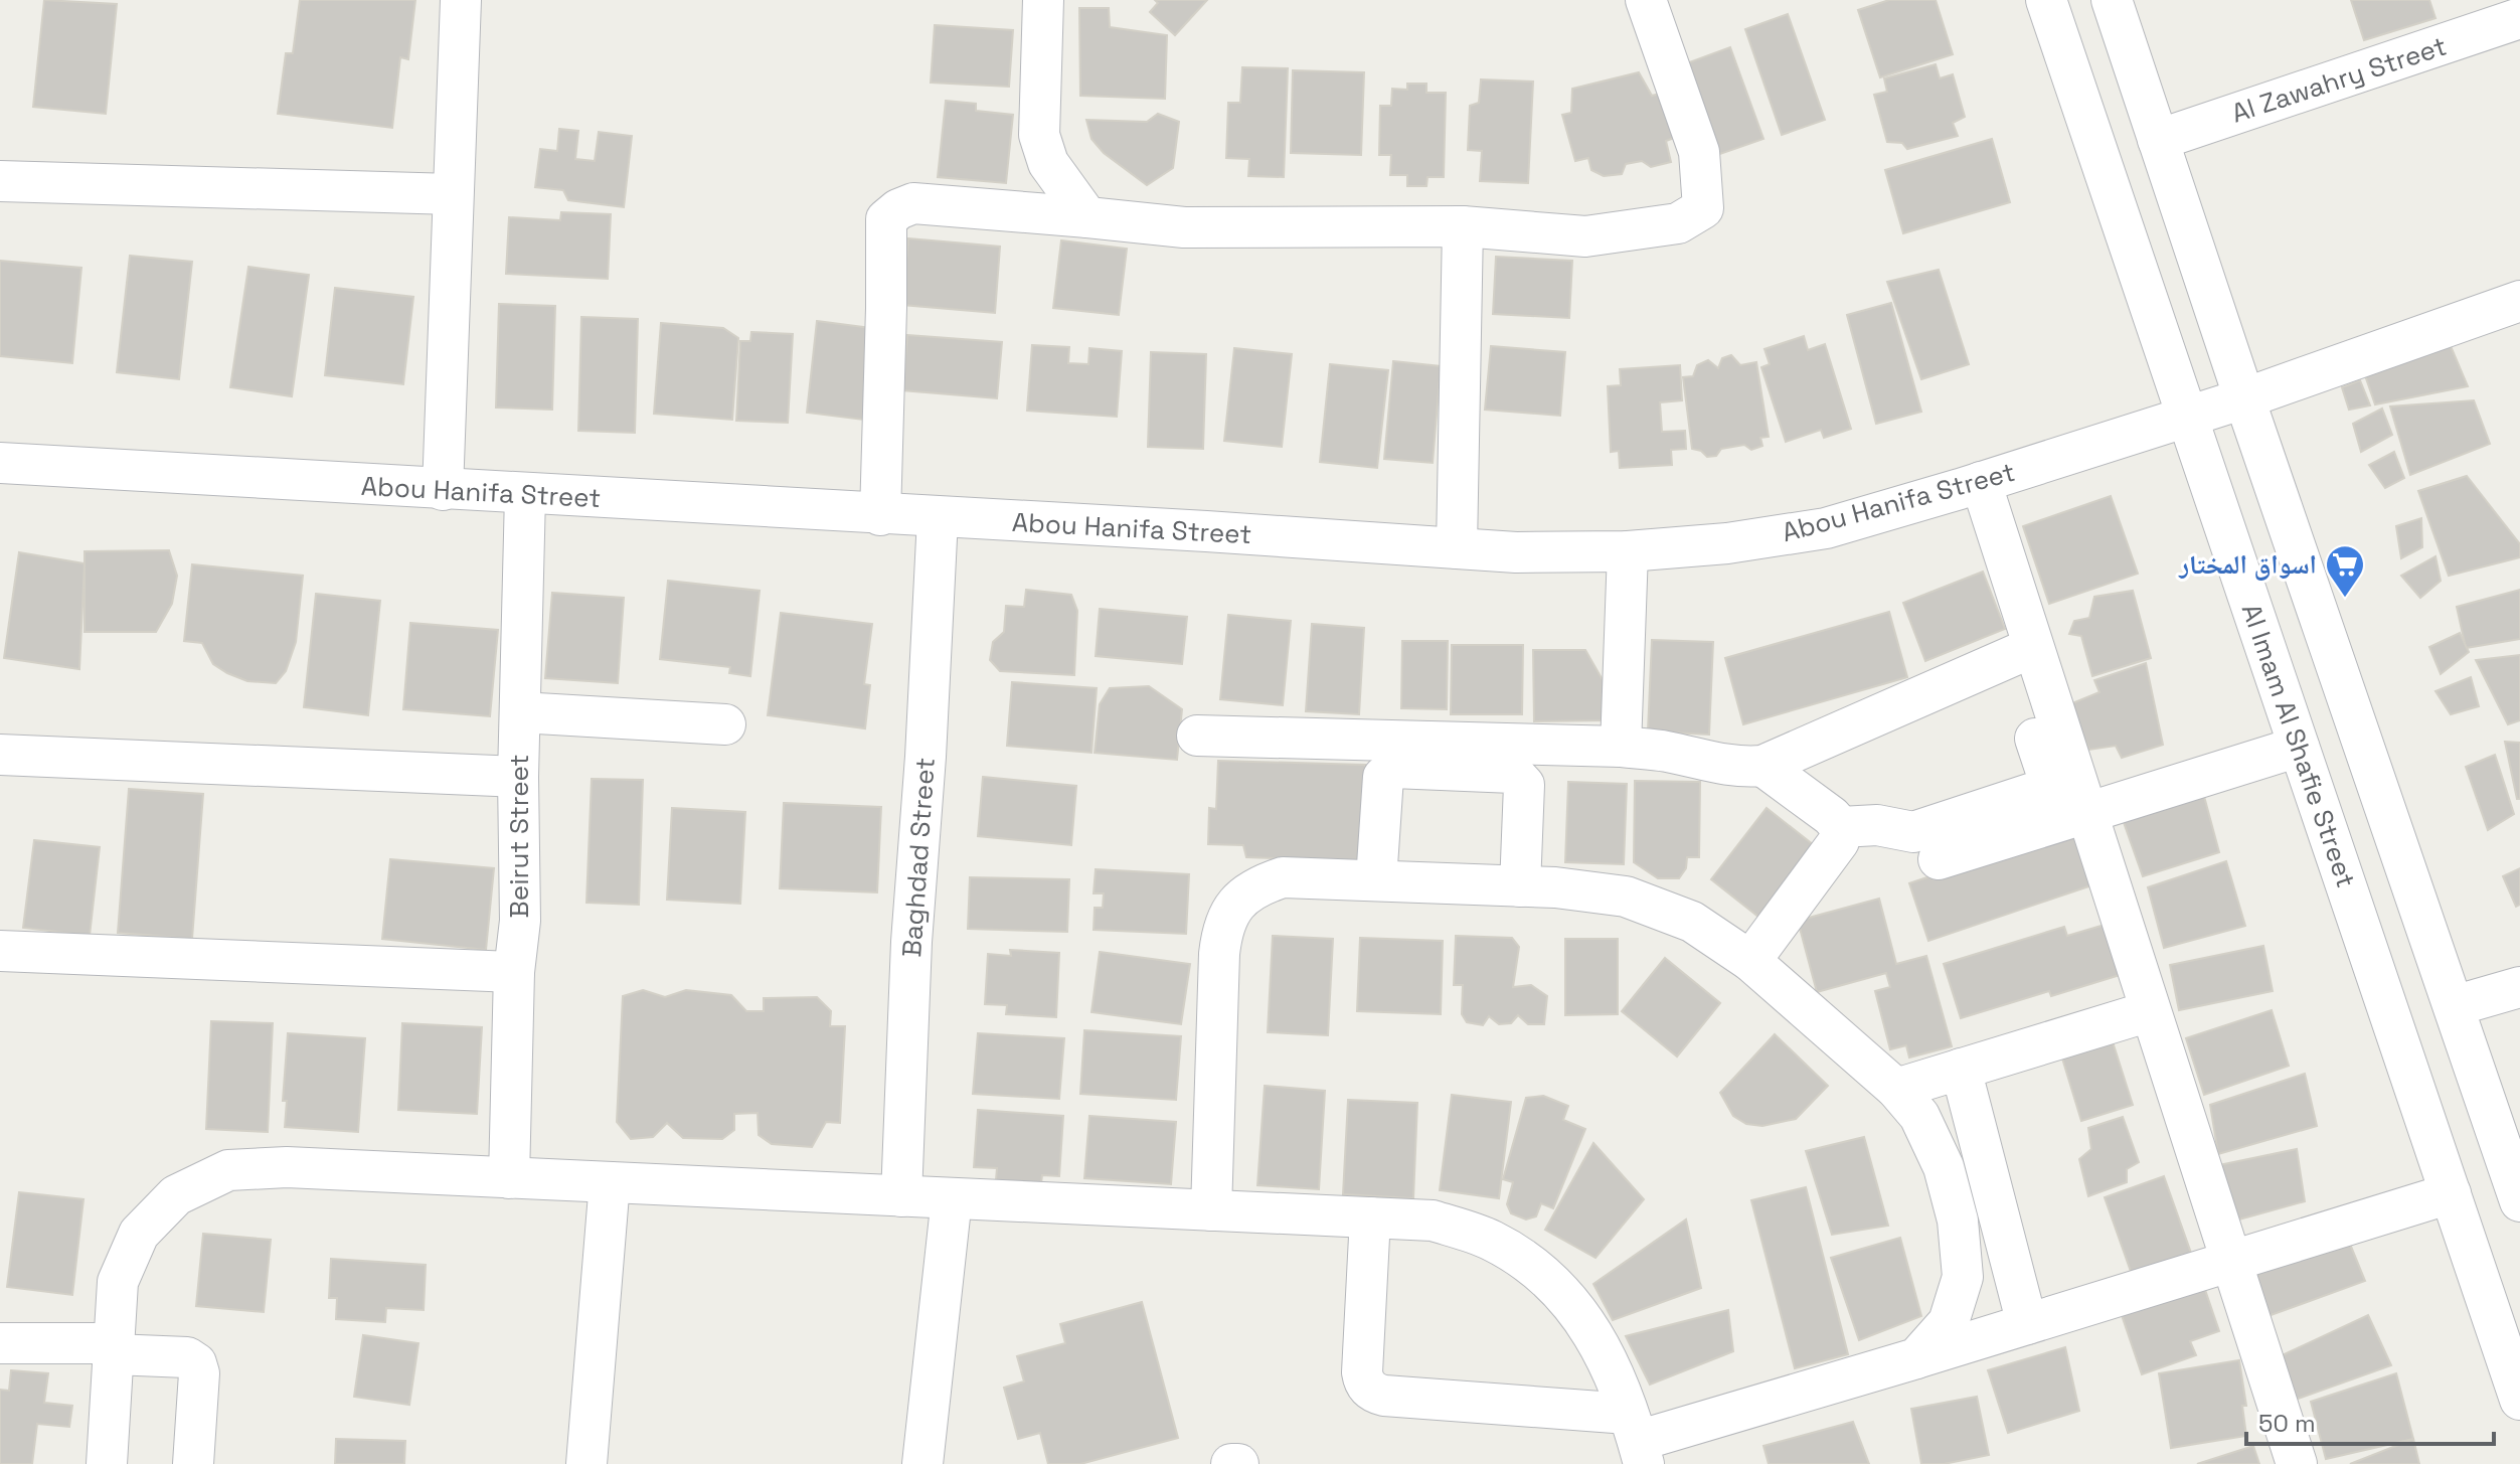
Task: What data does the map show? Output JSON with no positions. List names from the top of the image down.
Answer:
{
  "streets": {
    "street": [
      "Al Zawahry Street",
      "Abou Hanifa Street",
      "Al Imam Al Shafie Street",
      "Beirut Street",
      "Baghdad Street"
    ]
  },
  "crossings": [
    ["Abou Hanifa Street", "Al Imam Al Shafie Street"],
    ["Abou Hanifa Street", "Beirut Street"],
    ["Abou Hanifa Street", "Baghdad Street"]
  ],
  "places": {
    "supermarket": ["اسواق المختار"]
  },
  "scale_bar": "50 m"
}
